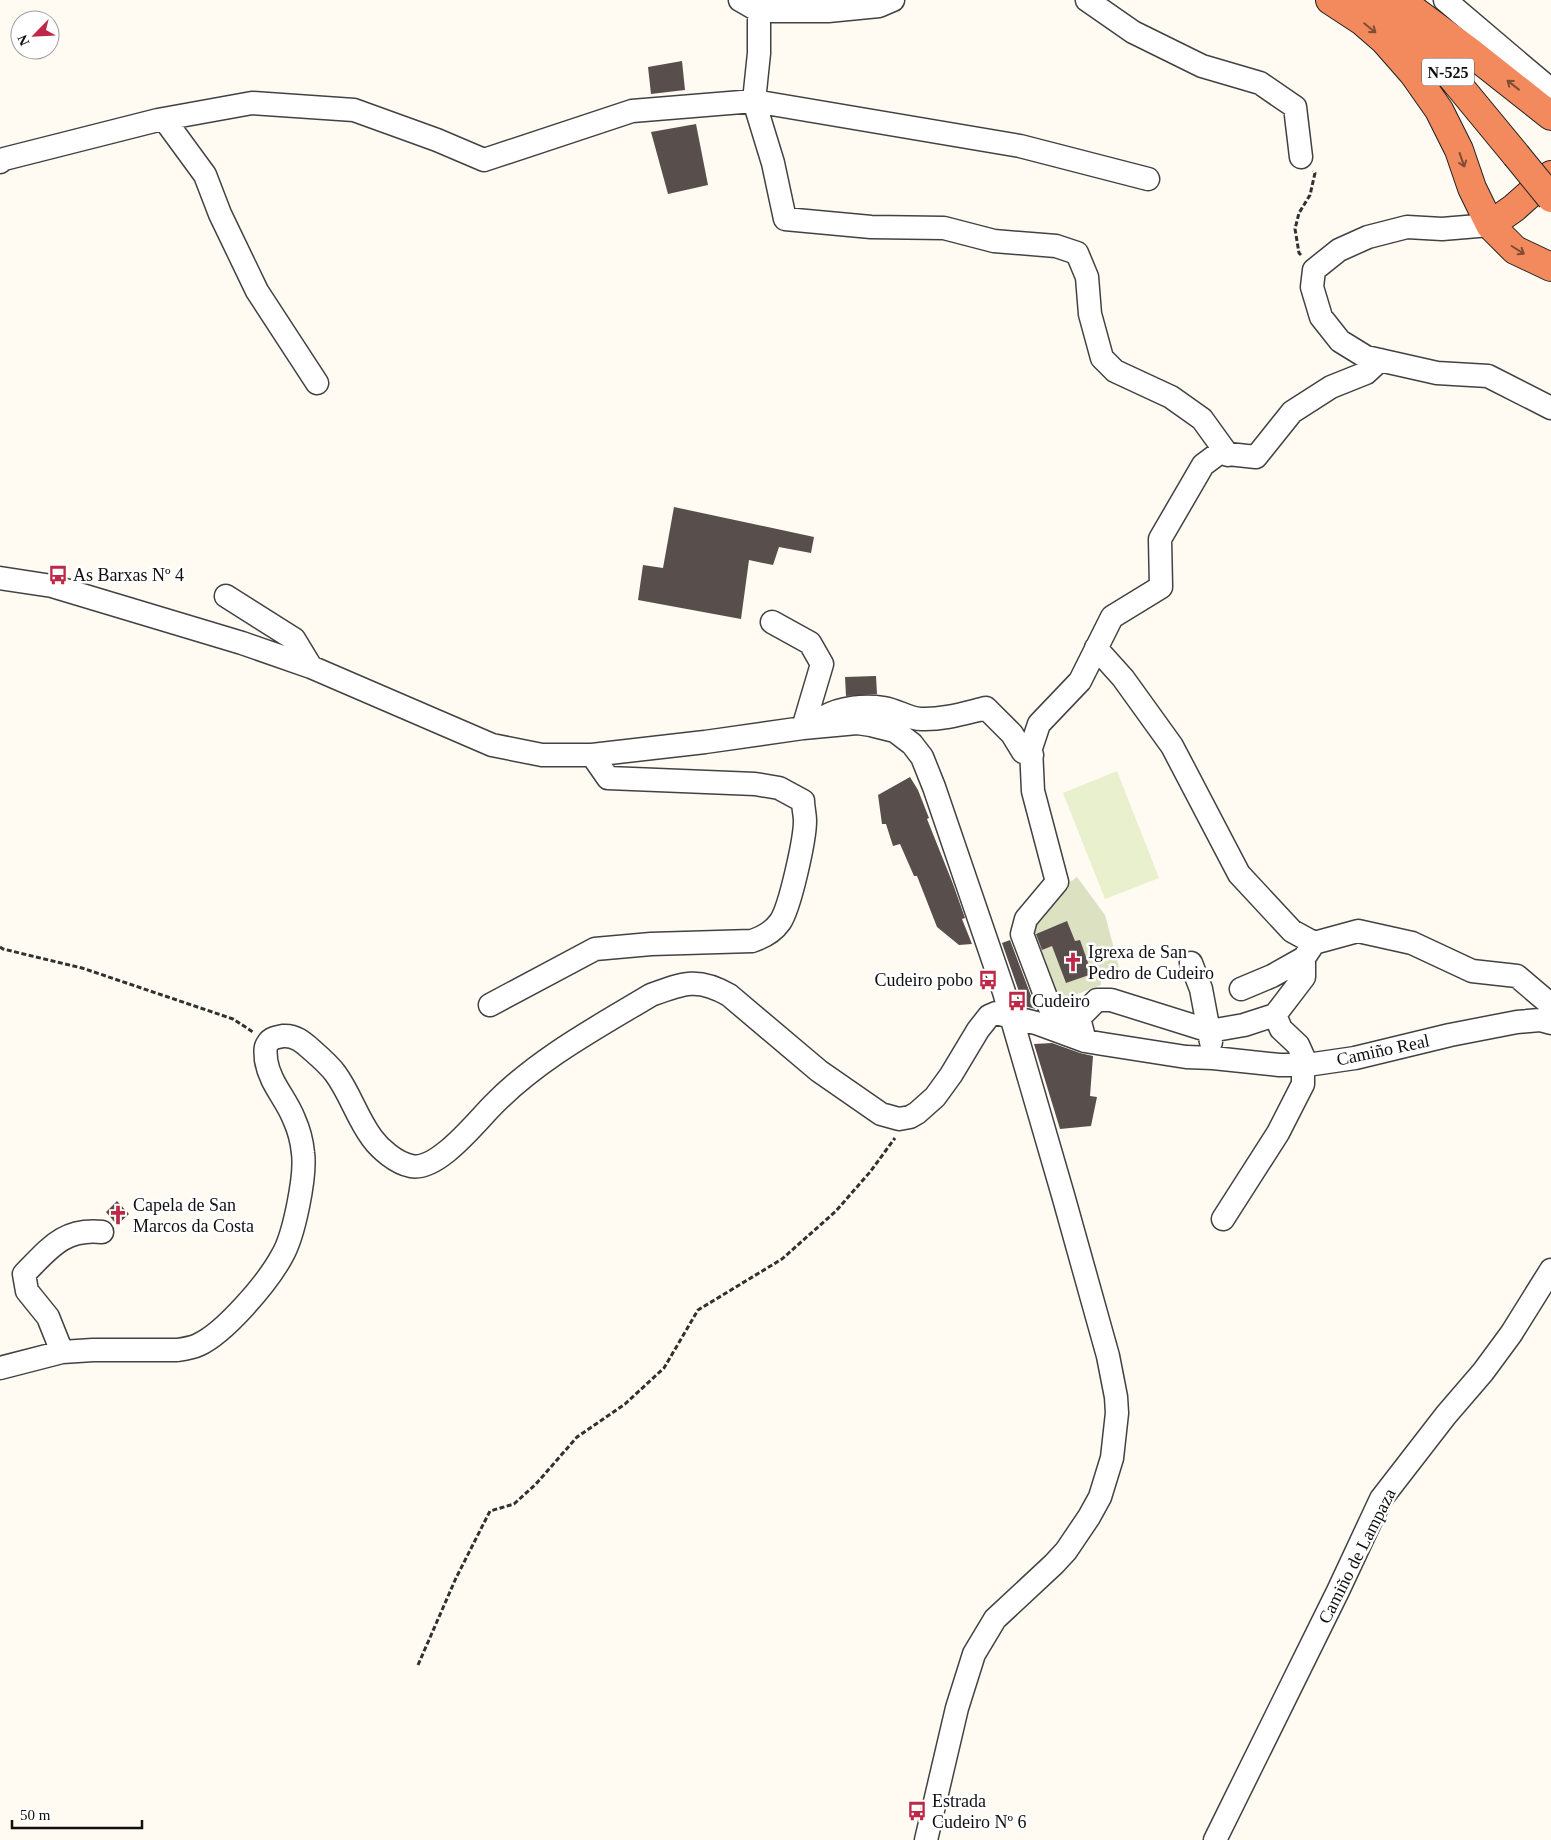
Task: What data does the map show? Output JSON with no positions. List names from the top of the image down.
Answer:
{
  "streets": {
    "highway": ["N-525"],
    "street": ["Camiño Real", "Camiño de Lampaza"]
  },
  "places": {
    "bus stop": [
      "As Barxas Nº 4",
      "Cudeiro pobo",
      "Cudeiro",
      "Estrada Cudeiro Nº 6"
    ],
    "church": ["Igrexa de San Pedro de Cudeiro", "Capela de San Marcos da Costa"]
  },
  "scale_bar": "50 m",
  "north": "bottom left"
}
